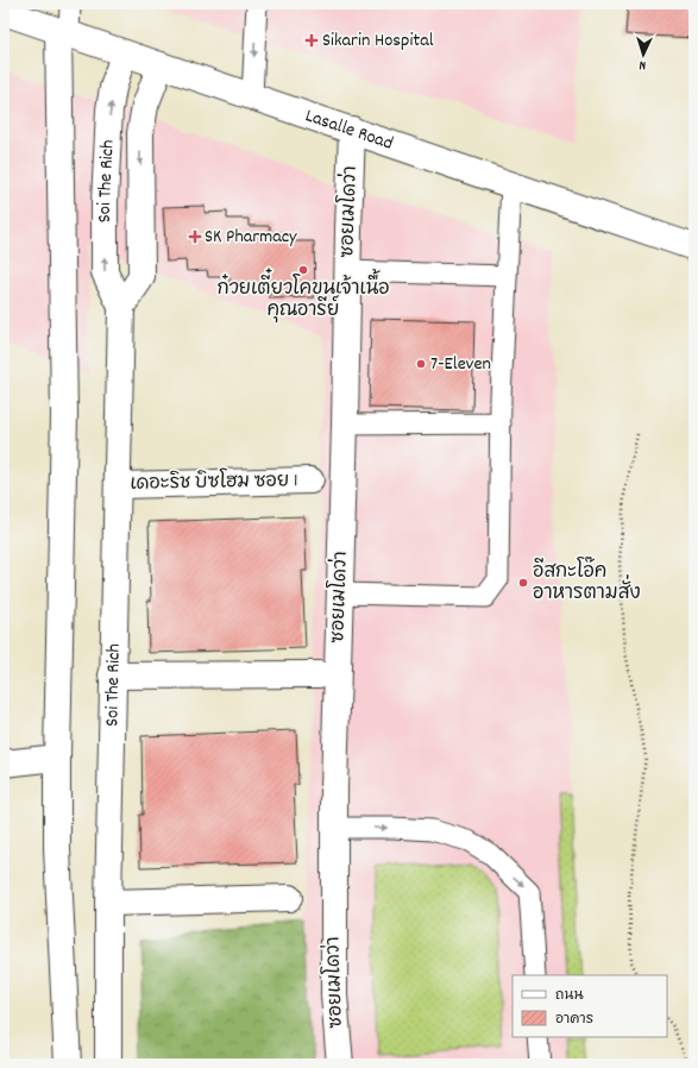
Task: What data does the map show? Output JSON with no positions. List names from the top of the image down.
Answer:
{
  "streets": {
    "street": [
      "Lasalle Road",
      "Soi The Rich",
      "ซอยเมโดว่า",
      "เดอะริช บิซโฮม ซอย 1"
    ]
  },
  "crossings": [
    ["Lasalle Road", "Soi The Rich"],
    ["Lasalle Road", "ซอยเมโดว่า"],
    ["Soi The Rich", "เดอะริช บิซโฮม ซอย 1"]
  ],
  "places": {
    "health": ["Sikarin Hospital", "SK Pharmacy"],
    "other": ["ก๋วยเตี๋ยวโคขุนเจ้าเนื้อ คุณอารีย์", "7-Eleven", "อีสกะโอ๊ค อาหารตามสั่ง"]
  },
  "legend": ["ถนน", "อาคาร"],
  "north": "bottom"
}
